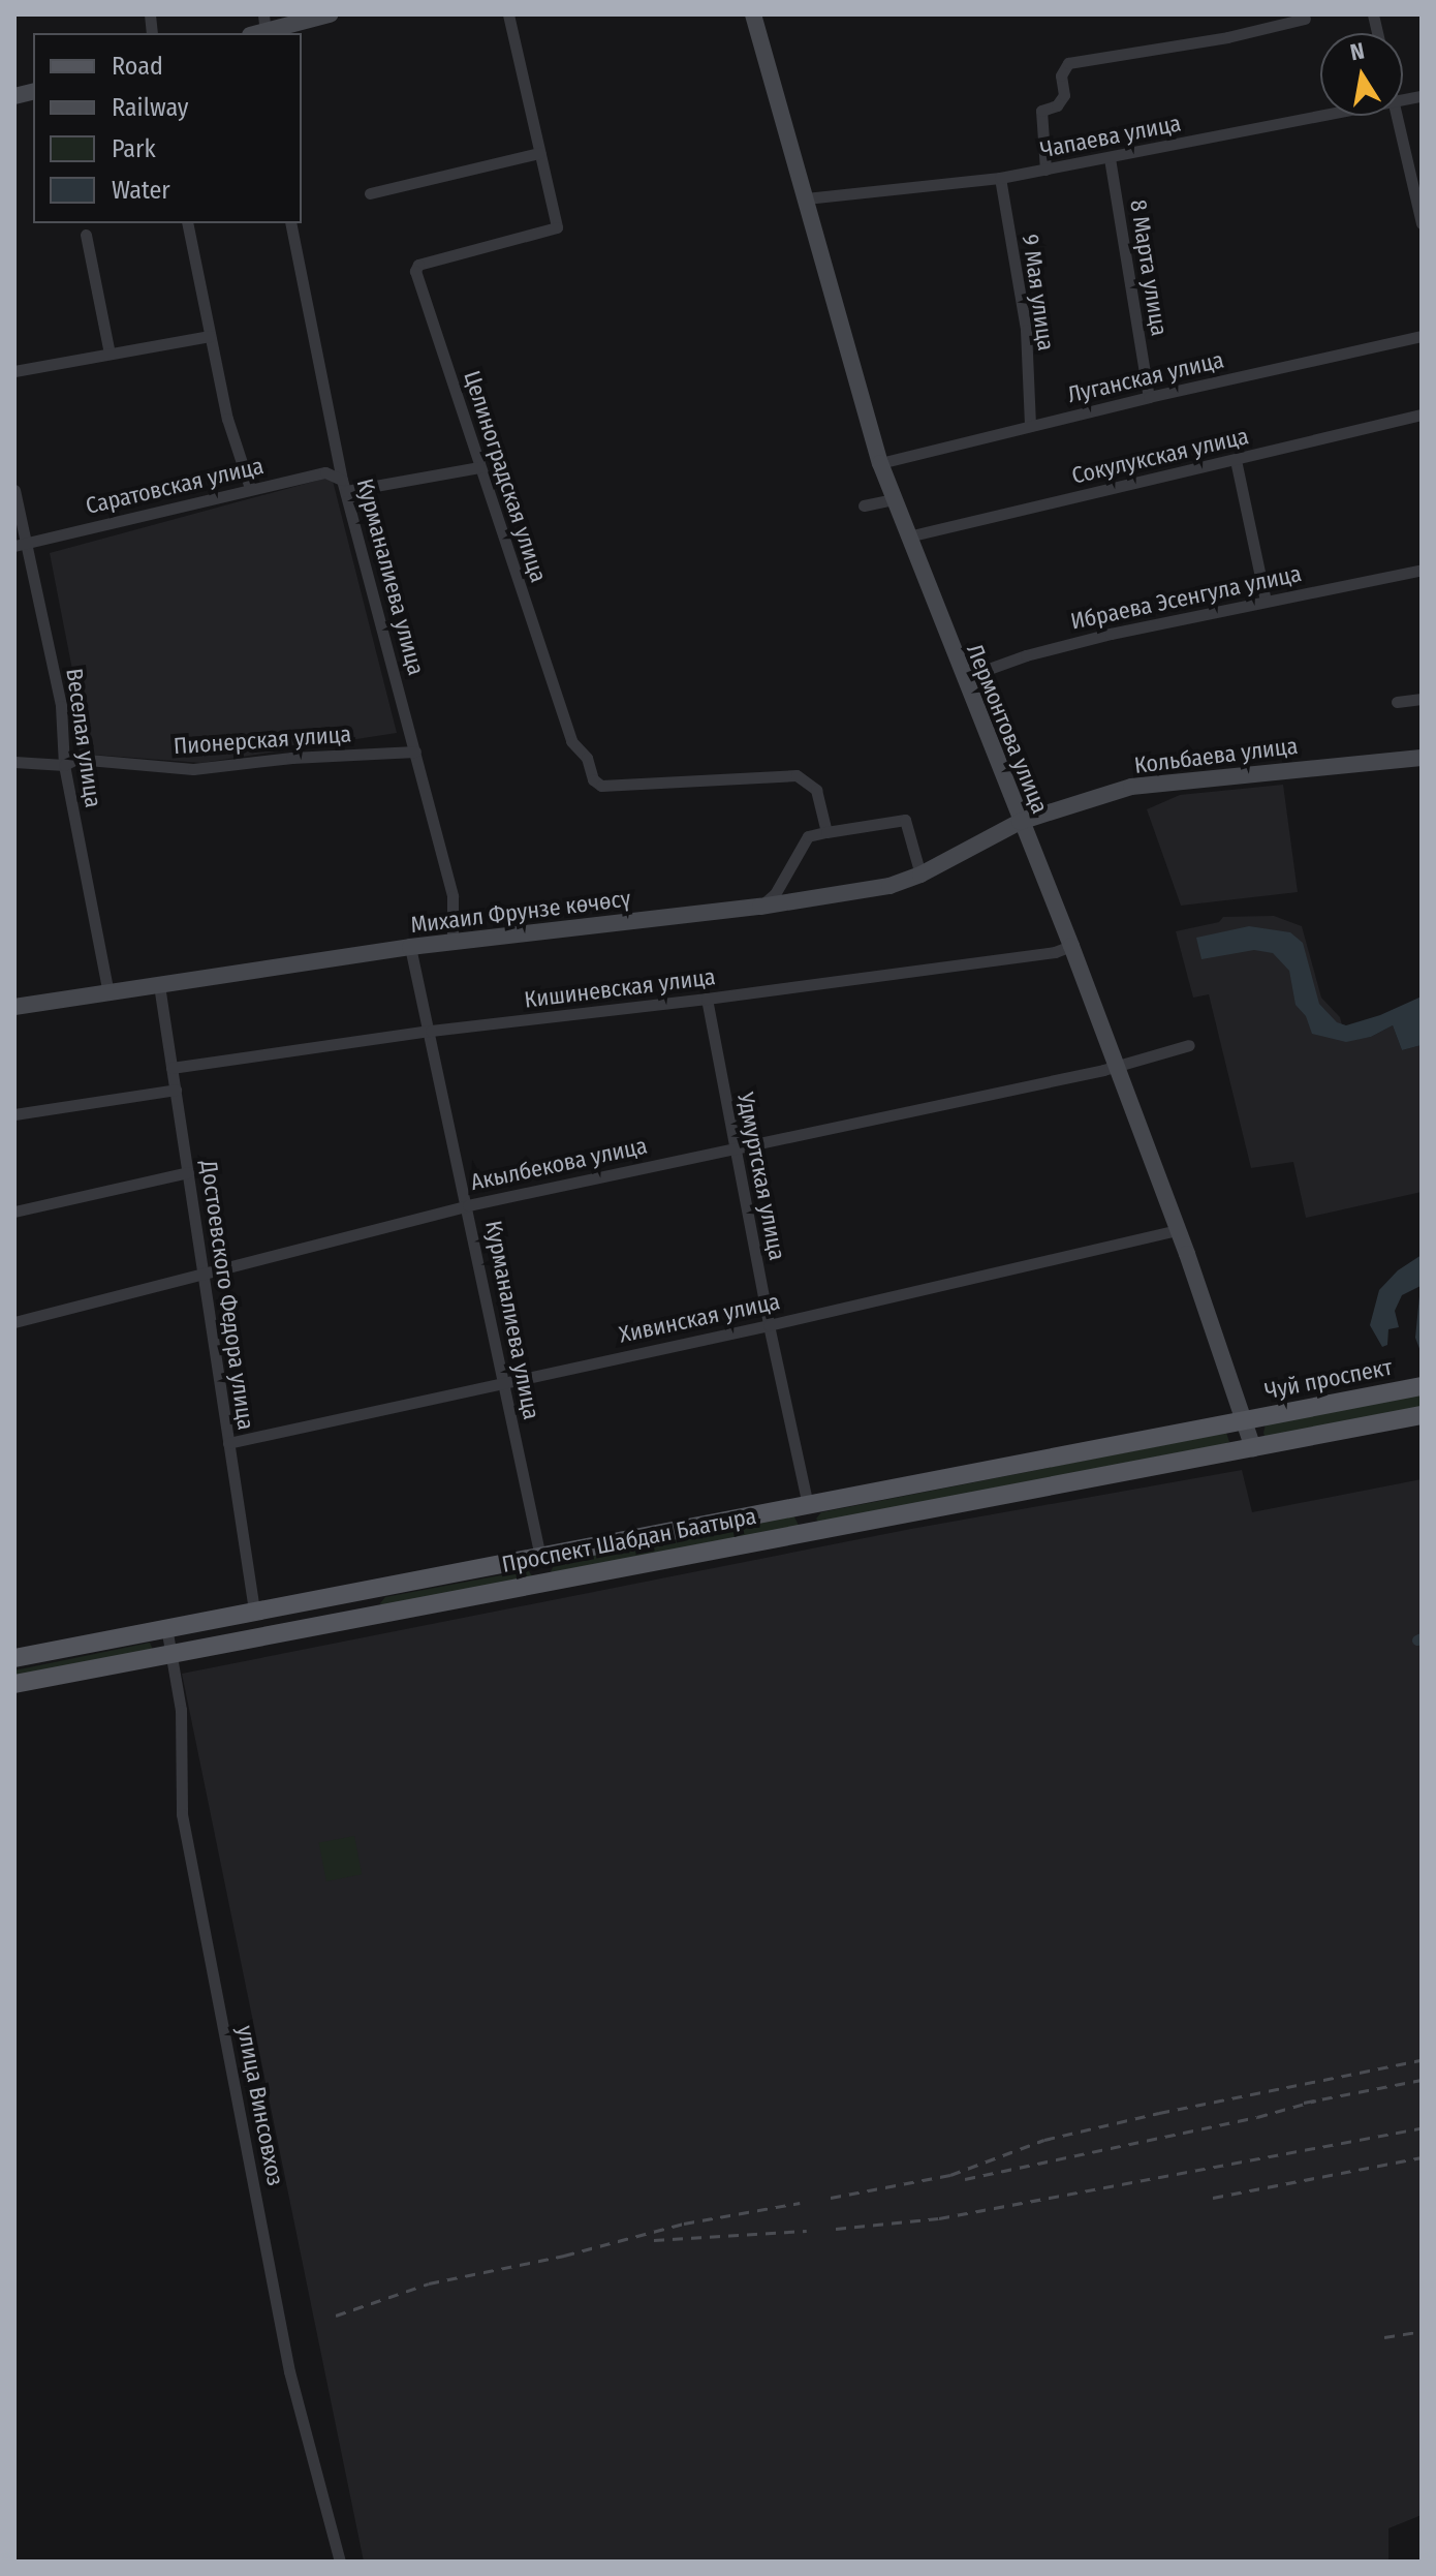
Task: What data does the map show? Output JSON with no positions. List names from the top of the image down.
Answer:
{
  "streets": {
    "main road": [
      "Лермонтова улица",
      "Кольбаева улица",
      "Михаил Фрунзе көчөсү",
      "Чуй проспект",
      "Проспект Шабдан Баатыра"
    ],
    "street": [
      "Чапаева улица",
      "8 Марта улица",
      "9 Мая улица",
      "Луганская улица",
      "Сокулукская улица",
      "Целиноградская улица",
      "Саратовская улица",
      "Курманалиева улица",
      "Ибраева Эсенгула улица",
      "Веселая улица",
      "Пионерская улица",
      "Кишиневская улица",
      "Акылбекова улица",
      "Удмуртская улица",
      "Достоевского Федора улица",
      "Хивинская улица",
      "улица Винсовхоз"
    ]
  },
  "crossings": [
    ["Чапаева улица", "8 Марта улица"],
    ["Чапаева улица", "9 Мая улица"],
    ["Чапаева улица", "Лермонтова улица"],
    ["8 Марта улица", "Луганская улица"],
    ["9 Мая улица", "Луганская улица"],
    ["Луганская улица", "Лермонтова улица"],
    ["Сокулукская улица", "Лермонтова улица"],
    ["Целиноградская улица", "Саратовская улица"],
    ["Саратовская улица", "Курманалиева улица"],
    ["Саратовская улица", "Веселая улица"],
    ["Курманалиева улица", "Пионерская улица"],
    ["Курманалиева улица", "Михаил Фрунзе көчөсү"],
    ["Курманалиева улица", "Кишиневская улица"],
    ["Курманалиева улица", "Акылбекова улица"],
    ["Курманалиева улица", "Хивинская улица"],
    ["Курманалиева улица", "Проспект Шабдан Баатыра"],
    ["Ибраева Эсенгула улица", "Лермонтова улица"],
    ["Лермонтова улица", "Кольбаева улица"],
    ["Лермонтова улица", "Михаил Фрунзе көчөсү"],
    ["Лермонтова улица", "Кишиневская улица"],
    ["Лермонтова улица", "Акылбекова улица"],
    ["Лермонтова улица", "Хивинская улица"],
    ["Лермонтова улица", "Чуй проспект"],
    ["Лермонтова улица", "Проспект Шабдан Баатыра"],
    ["Веселая улица", "Пионерская улица"],
    ["Веселая улица", "Михаил Фрунзе көчөсү"],
    ["Кольбаева улица", "Михаил Фрунзе көчөсү"],
    ["Михаил Фрунзе көчөсү", "Достоевского Федора улица"],
    ["Кишиневская улица", "Удмуртская улица"],
    ["Кишиневская улица", "Достоевского Федора улица"],
    ["Акылбекова улица", "Удмуртская улица"],
    ["Акылбекова улица", "Достоевского Федора улица"],
    ["Удмуртская улица", "Хивинская улица"],
    ["Удмуртская улица", "Проспект Шабдан Баатыра"],
    ["Достоевского Федора улица", "Хивинская улица"],
    ["Достоевского Федора улица", "Проспект Шабдан Баатыра"],
    ["Чуй проспект", "Проспект Шабдан Баатыра"],
    ["Проспект Шабдан Баатыра", "улица Винсовхоз"]
  ],
  "legend": [
    "Road",
    "Railway",
    "Park",
    "Water"
  ],
  "north": "top"
}
